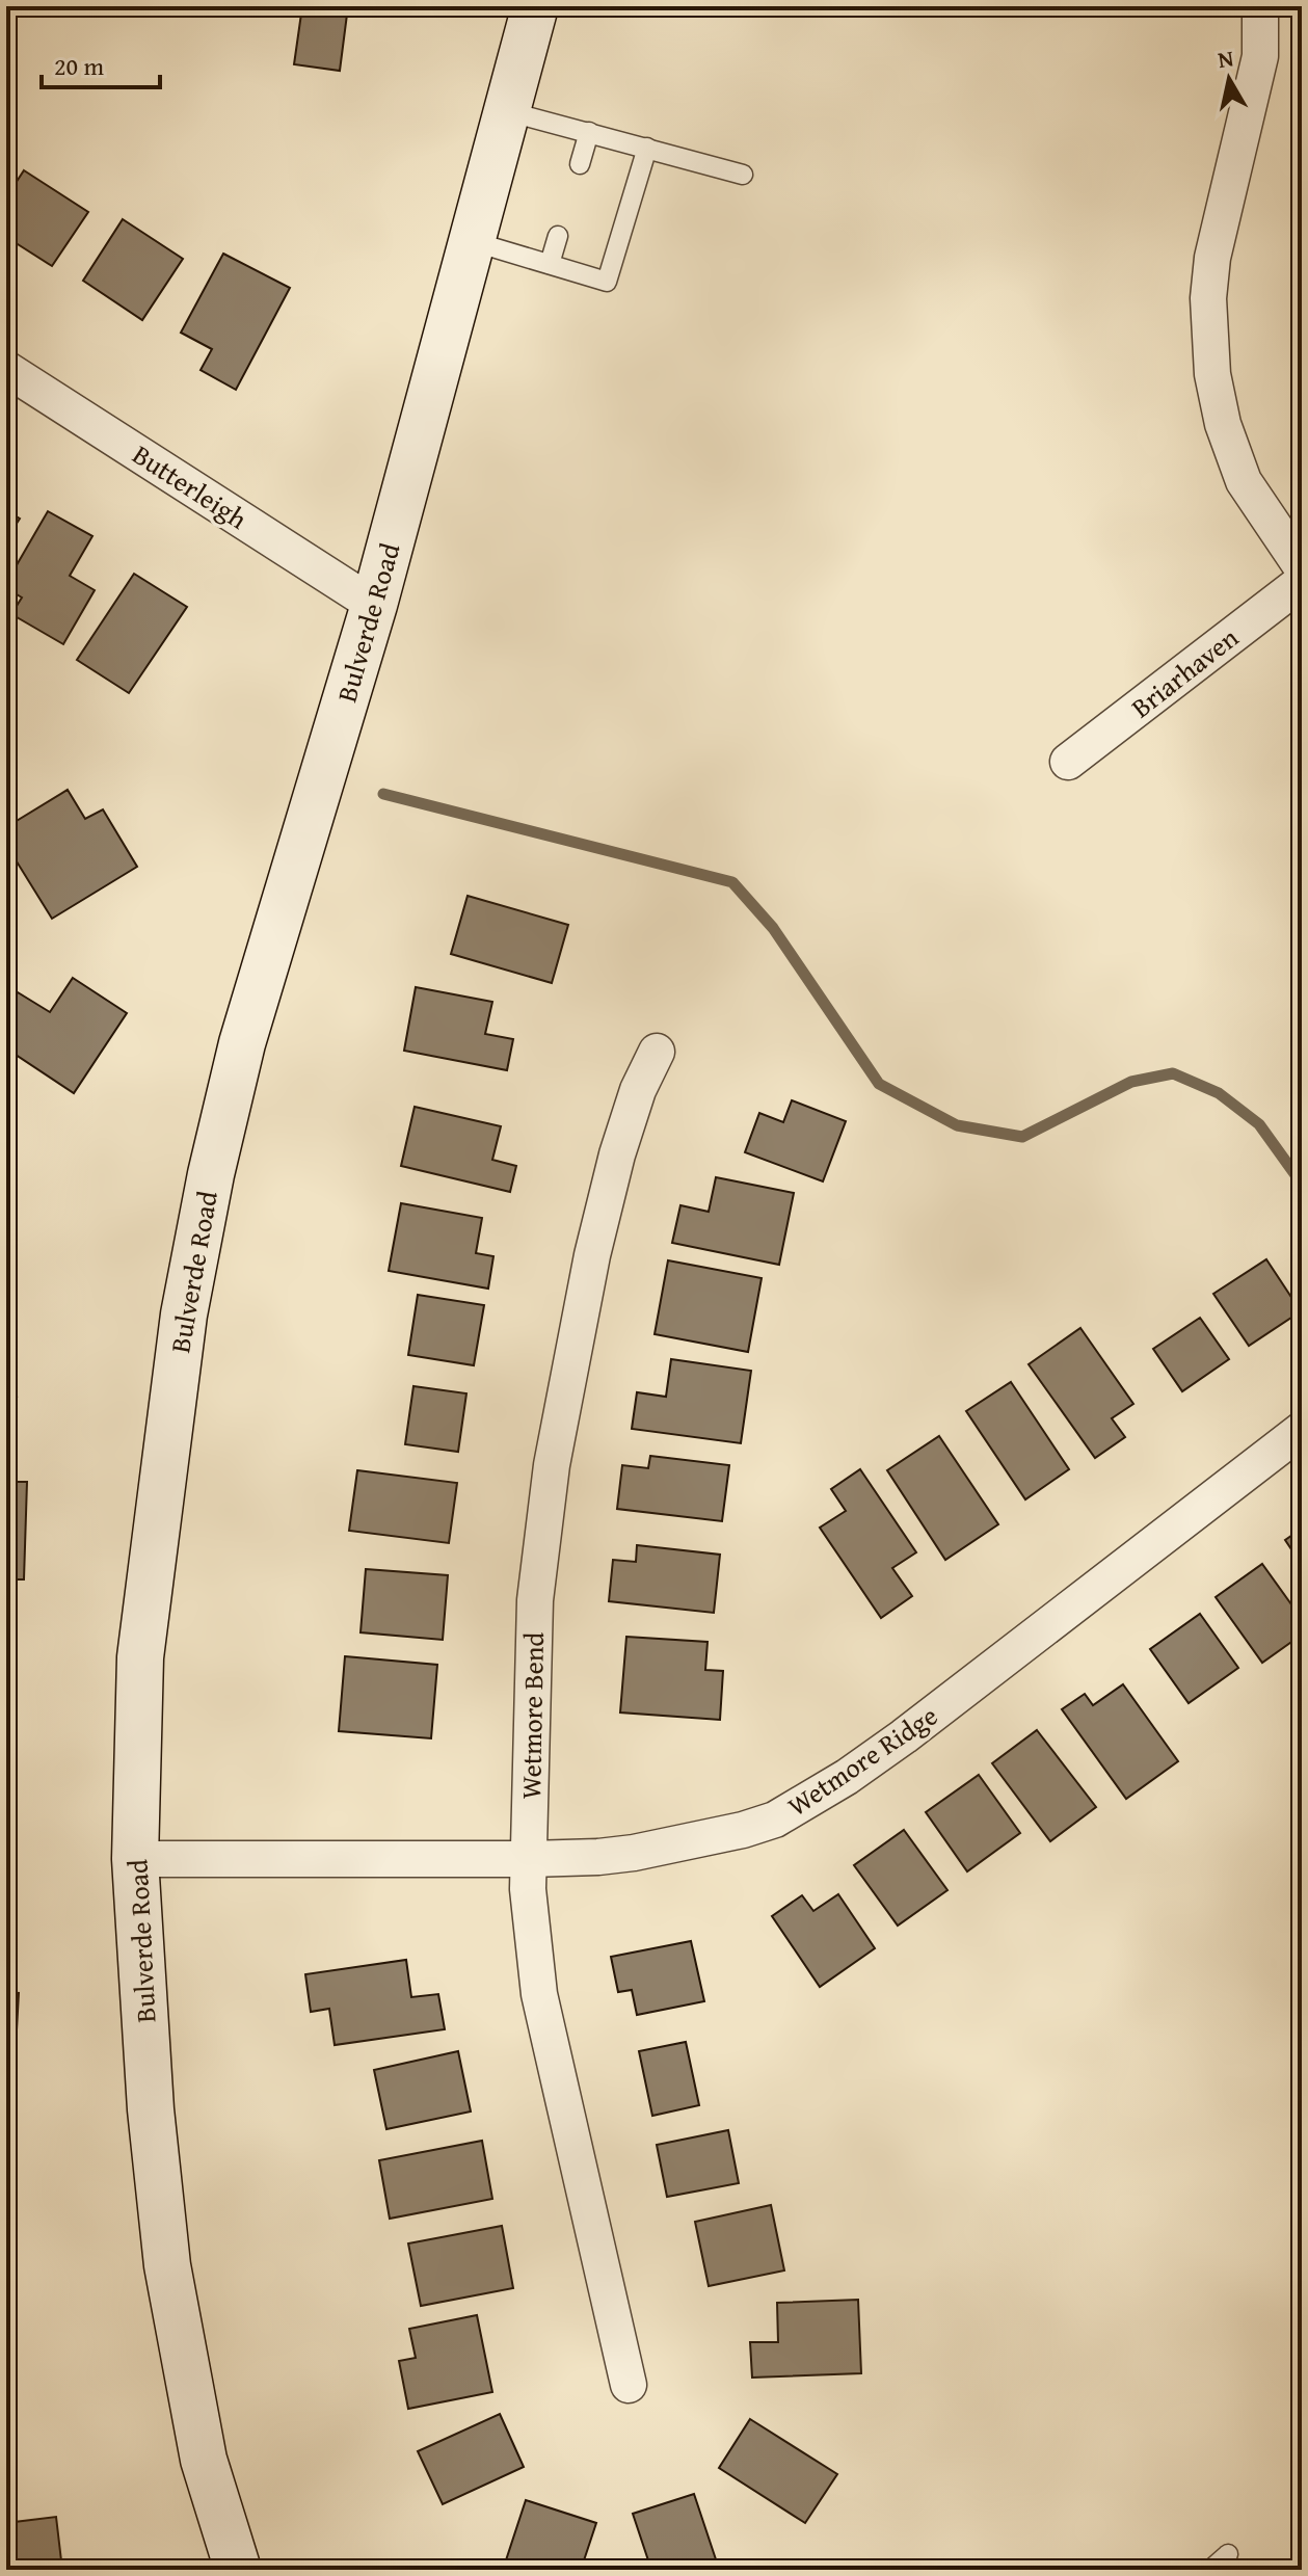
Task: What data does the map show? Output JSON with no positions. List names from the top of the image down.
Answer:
{
  "streets": {
    "main road": ["Bulverde Road"],
    "street": [
      "Butterleigh",
      "Briarhaven",
      "Wetmore Bend",
      "Wetmore Ridge"
    ]
  },
  "crossings": [
    ["Butterleigh", "Bulverde Road"],
    ["Bulverde Road", "Wetmore Ridge"],
    ["Wetmore Bend", "Wetmore Ridge"]
  ],
  "scale_bar": "20 m",
  "north": "top"
}
